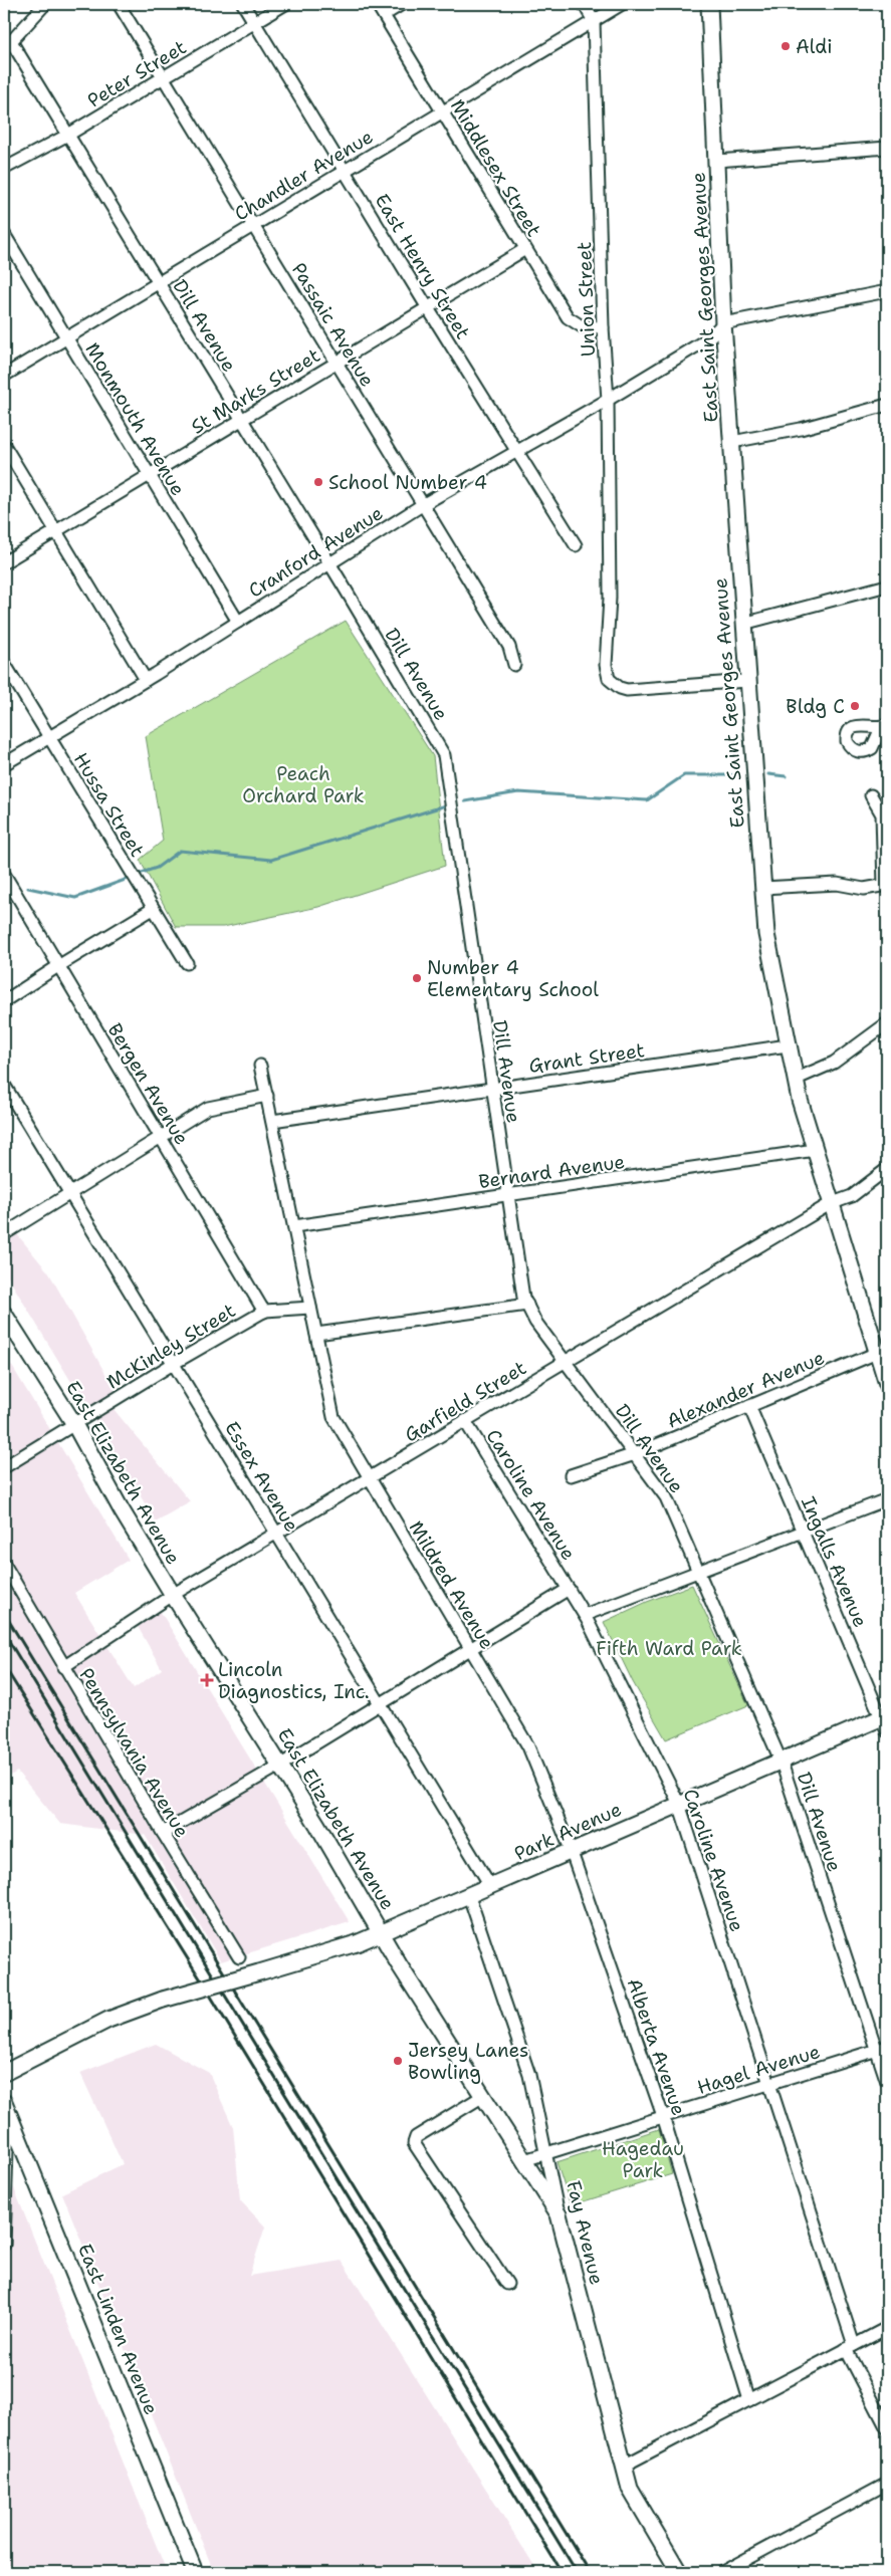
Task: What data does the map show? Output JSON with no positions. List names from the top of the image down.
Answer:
{
  "streets": {
    "street": [
      "Peter Street",
      "Middlesex Street",
      "Chandler Avenue",
      "East Henry Street",
      "East Saint Georges Avenue",
      "Union Street",
      "Passaic Avenue",
      "Dill Avenue",
      "St Marks Street",
      "Monmouth Avenue",
      "Cranford Avenue",
      "Hussa Street",
      "Grant Street",
      "Bergen Avenue",
      "Bernard Avenue",
      "McKinley Street",
      "Alexander Avenue",
      "Garfield Street",
      "East Elizabeth Avenue",
      "Essex Avenue",
      "Caroline Avenue",
      "Ingalls Avenue",
      "Mildred Avenue",
      "Pennsylvania Avenue",
      "Park Avenue",
      "Alberta Avenue",
      "Hagel Avenue",
      "Fay Avenue",
      "East Linden Avenue"
    ]
  },
  "crossings": [
    ["Peter Street", "East Henry Street"],
    ["Peter Street", "Passaic Avenue"],
    ["Peter Street", "Dill Avenue"],
    ["Middlesex Street", "Chandler Avenue"],
    ["Middlesex Street", "Union Street"],
    ["Middlesex Street", "St Marks Street"],
    ["Chandler Avenue", "East Henry Street"],
    ["Chandler Avenue", "Union Street"],
    ["Chandler Avenue", "Passaic Avenue"],
    ["Chandler Avenue", "Dill Avenue"],
    ["Chandler Avenue", "Monmouth Avenue"],
    ["East Henry Street", "St Marks Street"],
    ["East Henry Street", "Cranford Avenue"],
    ["East Saint Georges Avenue", "Union Street"],
    ["East Saint Georges Avenue", "Cranford Avenue"],
    ["East Saint Georges Avenue", "Grant Street"],
    ["East Saint Georges Avenue", "Bernard Avenue"],
    ["East Saint Georges Avenue", "Alexander Avenue"],
    ["East Saint Georges Avenue", "Garfield Street"],
    ["Union Street", "Cranford Avenue"],
    ["Passaic Avenue", "St Marks Street"],
    ["Passaic Avenue", "Cranford Avenue"],
    ["Dill Avenue", "St Marks Street"],
    ["Dill Avenue", "Cranford Avenue"],
    ["Dill Avenue", "Grant Street"],
    ["Dill Avenue", "Bernard Avenue"],
    ["Dill Avenue", "Alexander Avenue"],
    ["Dill Avenue", "Garfield Street"],
    ["Dill Avenue", "Park Avenue"],
    ["Dill Avenue", "Hagel Avenue"],
    ["St Marks Street", "Monmouth Avenue"],
    ["Monmouth Avenue", "Cranford Avenue"],
    ["Cranford Avenue", "Hussa Street"],
    ["Bergen Avenue", "McKinley Street"],
    ["McKinley Street", "East Elizabeth Avenue"],
    ["McKinley Street", "Essex Avenue"],
    ["McKinley Street", "Mildred Avenue"],
    ["Alexander Avenue", "Ingalls Avenue"],
    ["Garfield Street", "East Elizabeth Avenue"],
    ["Garfield Street", "Essex Avenue"],
    ["Garfield Street", "Caroline Avenue"],
    ["Garfield Street", "Mildred Avenue"],
    ["Garfield Street", "Pennsylvania Avenue"],
    ["East Elizabeth Avenue", "Park Avenue"],
    ["East Elizabeth Avenue", "Hagel Avenue"],
    ["East Elizabeth Avenue", "Fay Avenue"],
    ["Essex Avenue", "Park Avenue"],
    ["Caroline Avenue", "Park Avenue"],
    ["Caroline Avenue", "Hagel Avenue"],
    ["Ingalls Avenue", "Park Avenue"],
    ["Mildred Avenue", "Park Avenue"],
    ["Mildred Avenue", "Alberta Avenue"],
    ["Park Avenue", "Alberta Avenue"],
    ["Park Avenue", "Fay Avenue"],
    ["Alberta Avenue", "Hagel Avenue"],
    ["Hagel Avenue", "Fay Avenue"]
  ],
  "parks": ["Peach Orchard Park", "Fifth Ward Park", "Hagedau Park"],
  "places": {
    "other": [
      "Aldi",
      "School Number 4",
      "Bldg C",
      "Number 4 Elementary School",
      "Jersey Lanes Bowling"
    ],
    "health": ["Lincoln Diagnostics, Inc."]
  }
}
